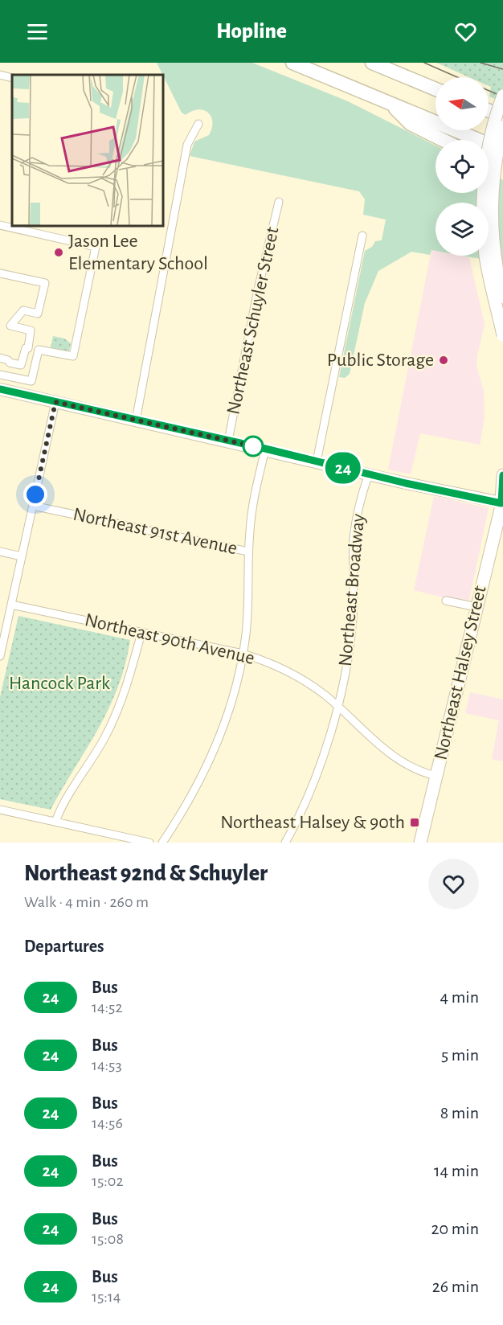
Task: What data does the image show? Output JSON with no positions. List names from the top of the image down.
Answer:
{
  "streets": {
    "main road": ["Northeast Halsey Street"],
    "street": [
      "Northeast Schuyler Street",
      "Northeast 91st Avenue",
      "Northeast Broadway",
      "Northeast 90th Avenue"
    ]
  },
  "crossings": [
    ["Northeast Broadway", "Northeast 90th Avenue"],
    ["Northeast 90th Avenue", "Northeast Halsey Street"]
  ],
  "parks": ["Hancock Park"],
  "places": {
    "other": ["Jason Lee Elementary School", "Public Storage"],
    "transit": ["Northeast Halsey & 90th"]
  },
  "lines": ["bus line 24"],
  "north": "left",
  "page": {
    "header": "Hopline",
    "on_map": "24",
    "heading": [
      ["Northeast 92nd & Schuyler", "Walk · 4 min · 260 m"],
      "Departures"
    ],
    "list": [
      {
        "mark": "24",
        "name": "Bus",
        "note": "14:52",
        "value": "4 min"
      },
      {
        "mark": "24",
        "name": "Bus",
        "note": "14:53",
        "value": "5 min"
      },
      {
        "mark": "24",
        "name": "Bus",
        "note": "14:56",
        "value": "8 min"
      },
      {
        "mark": "24",
        "name": "Bus",
        "note": "15:02",
        "value": "14 min"
      },
      {
        "mark": "24",
        "name": "Bus",
        "note": "15:08",
        "value": "20 min"
      },
      {
        "mark": "24",
        "name": "Bus",
        "note": "15:14",
        "value": "26 min"
      }
    ]
  }
}
